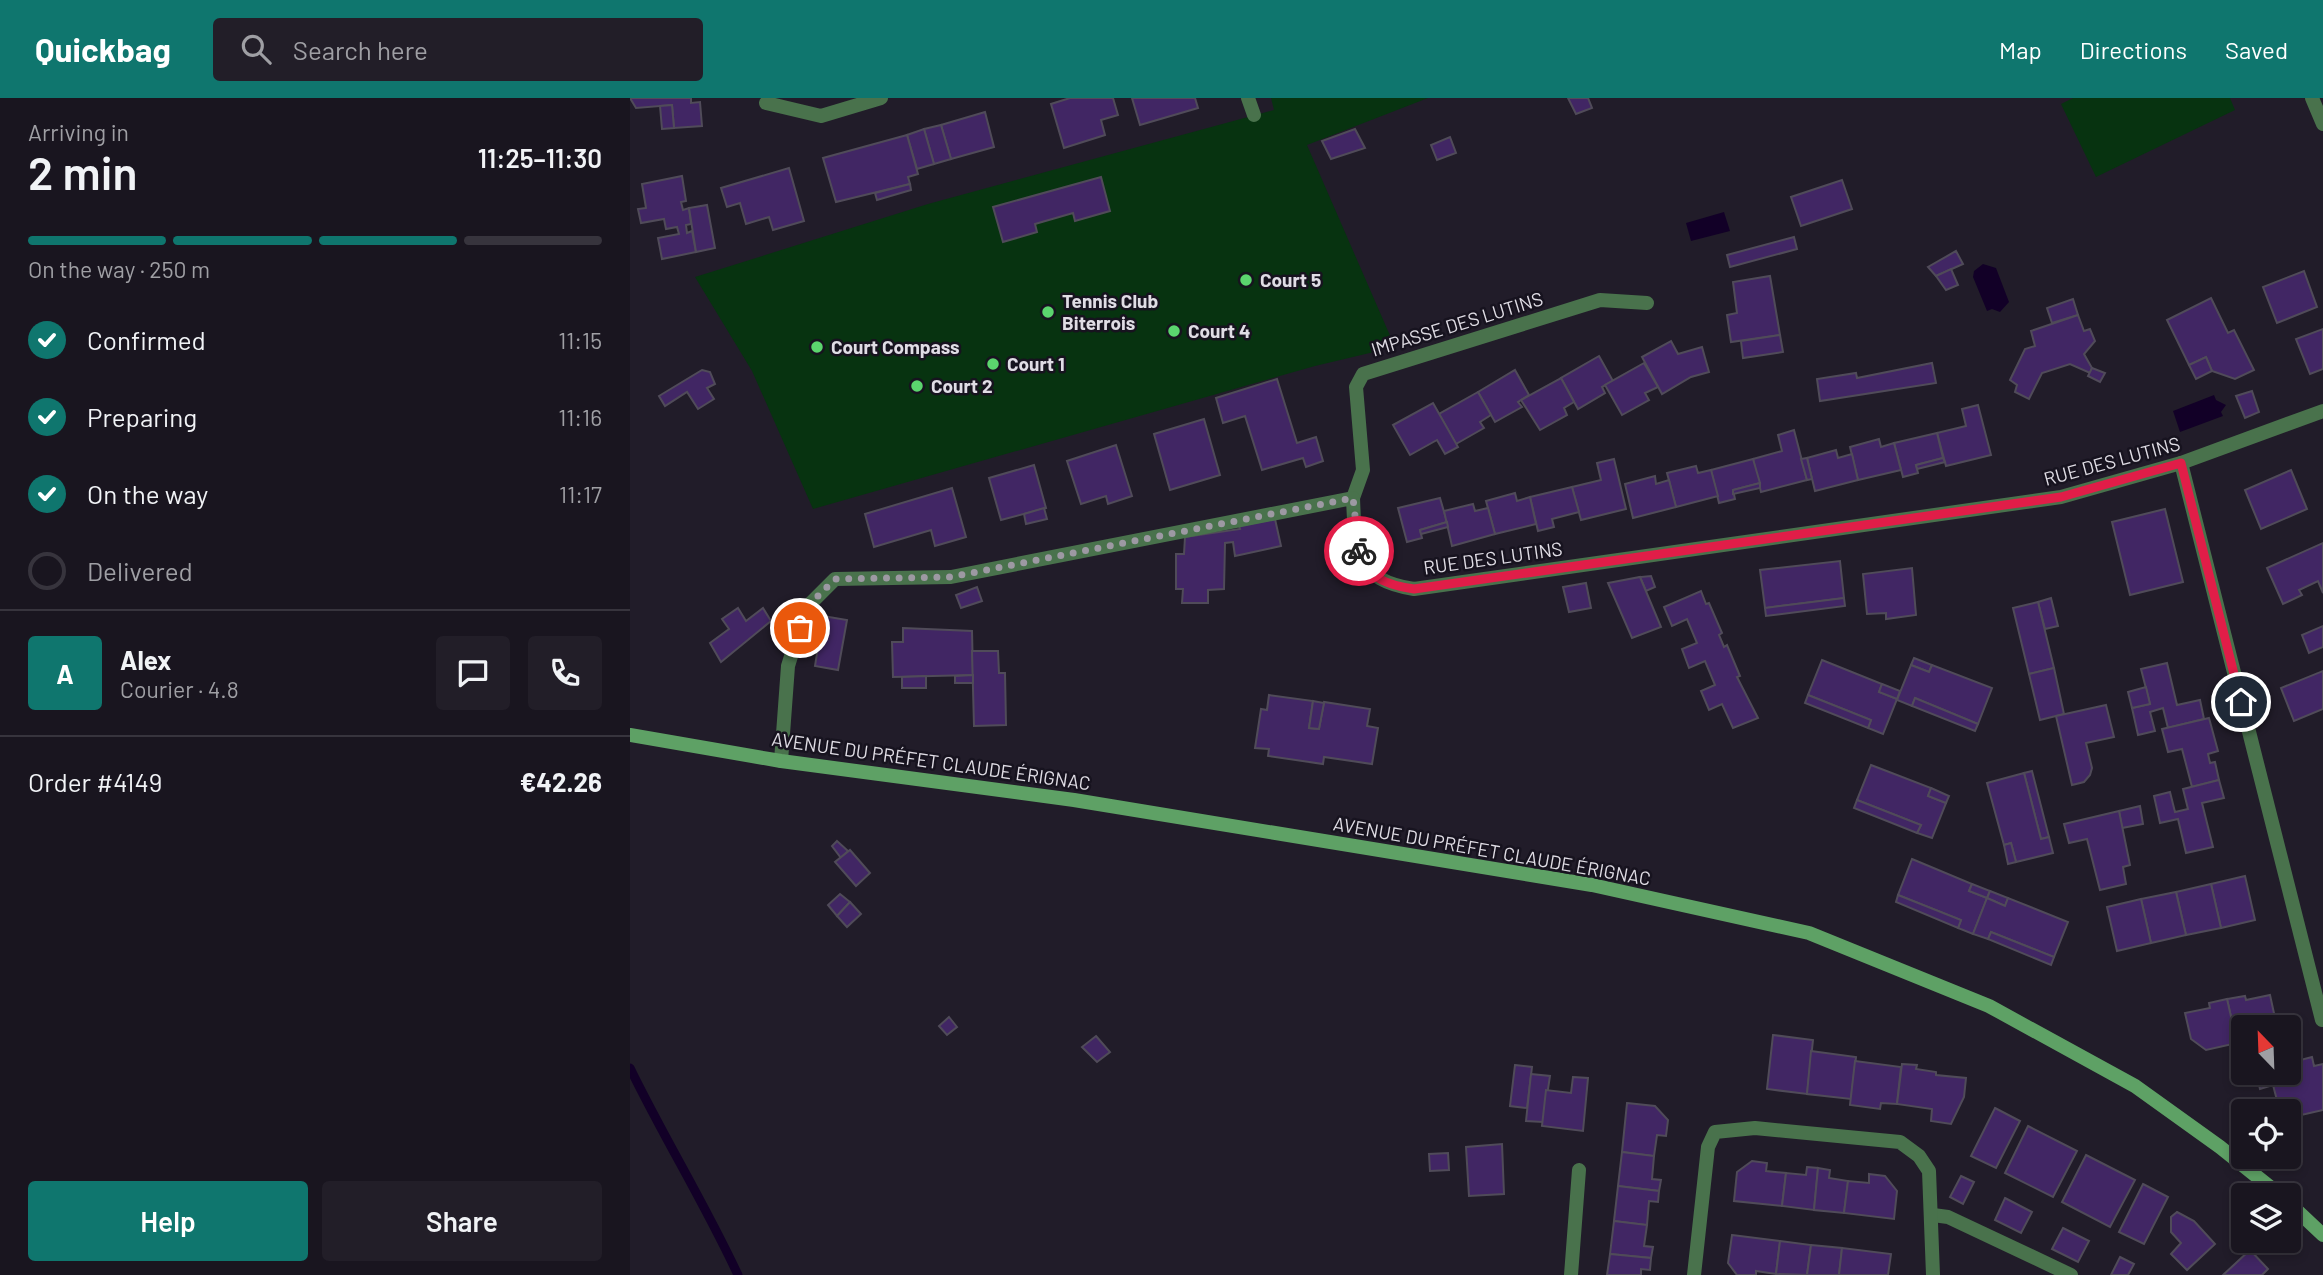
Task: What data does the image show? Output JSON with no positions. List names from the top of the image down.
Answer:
{
  "streets": {
    "street": ["IMPASSE DES LUTINS", "RUE DES LUTINS", "AVENUE DU PRÉFET CLAUDE ÉRIGNAC"]
  },
  "crossings": [
    ["IMPASSE DES LUTINS", "RUE DES LUTINS"]
  ],
  "places": [
    "Court 5",
    "Tennis Club Biterrois",
    "Court 4",
    "Court Compass",
    "Court 1",
    "Court 2"
  ],
  "north": "top left",
  "page": {
    "header": "Quickbag",
    "search": "Search here",
    "nav": ["Map", "Directions", "Saved"],
    "heading": ["2 min", "Arriving in", "11:25–11:30"],
    "panel": [
      "Alex",
      "Courier · 4.8",
      "Order #4149",
      "€42.26"
    ],
    "bar": "On the way · 250 m",
    "list": [
      ["Confirmed", "11:15"],
      ["Preparing", "11:16"],
      ["On the way", "11:17"],
      "Delivered"
    ],
    "round": "A",
    "buttons": ["Help", "Share"]
  }
}
